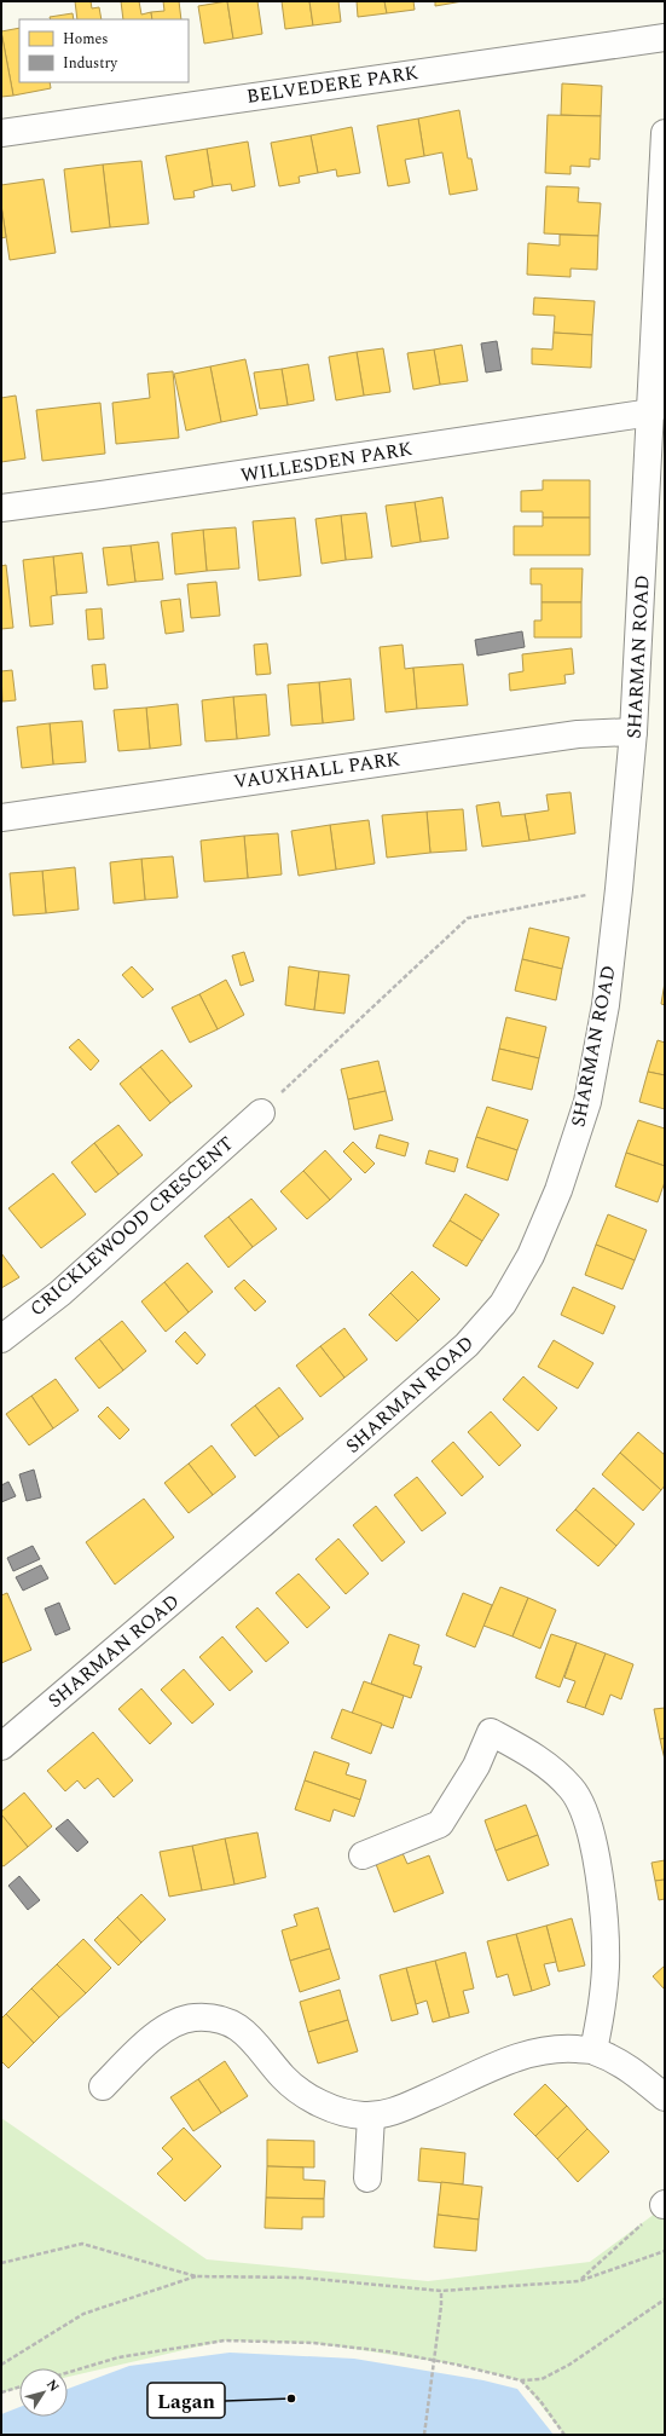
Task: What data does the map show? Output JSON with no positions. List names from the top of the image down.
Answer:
{
  "streets": {
    "street": [
      "BELVEDERE PARK",
      "WILLESDEN PARK",
      "SHARMAN ROAD",
      "VAUXHALL PARK",
      "CRICKLEWOOD CRESCENT"
    ]
  },
  "crossings": [
    ["WILLESDEN PARK", "SHARMAN ROAD"],
    ["SHARMAN ROAD", "VAUXHALL PARK"]
  ],
  "places": ["Lagan"],
  "legend": ["Homes", "Industry"],
  "north": "top right"
}
